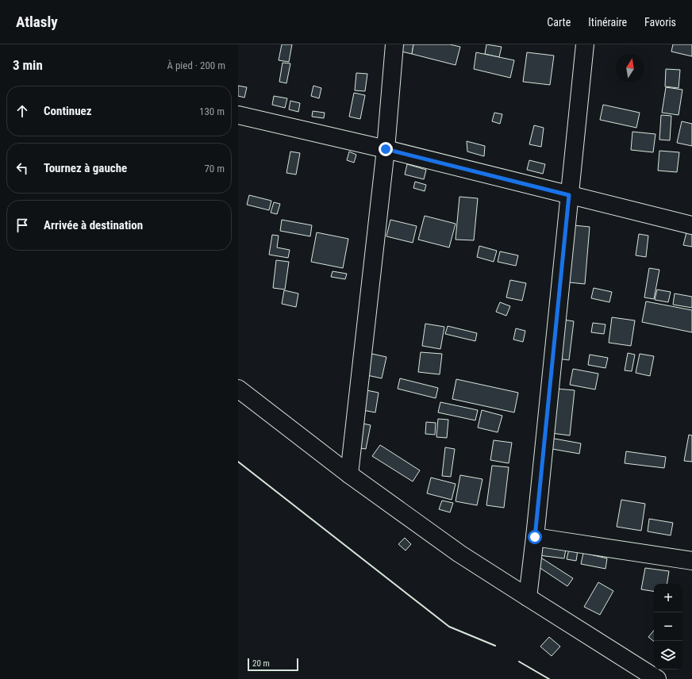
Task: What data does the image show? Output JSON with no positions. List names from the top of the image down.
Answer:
{
  "scale_bar": "20 m",
  "north": "top",
  "page": {
    "header": "Atlasly",
    "nav": ["Carte", "Itinéraire", "Favoris"],
    "heading": ["3 min", "À pied · 200 m"],
    "list": [
      ["Continuez", "130 m"],
      ["Tournez à gauche", "70 m"],
      "Arrivée à destination"
    ],
    "map_buttons": ["+", "−"],
    "scale": "20 m"
  }
}
